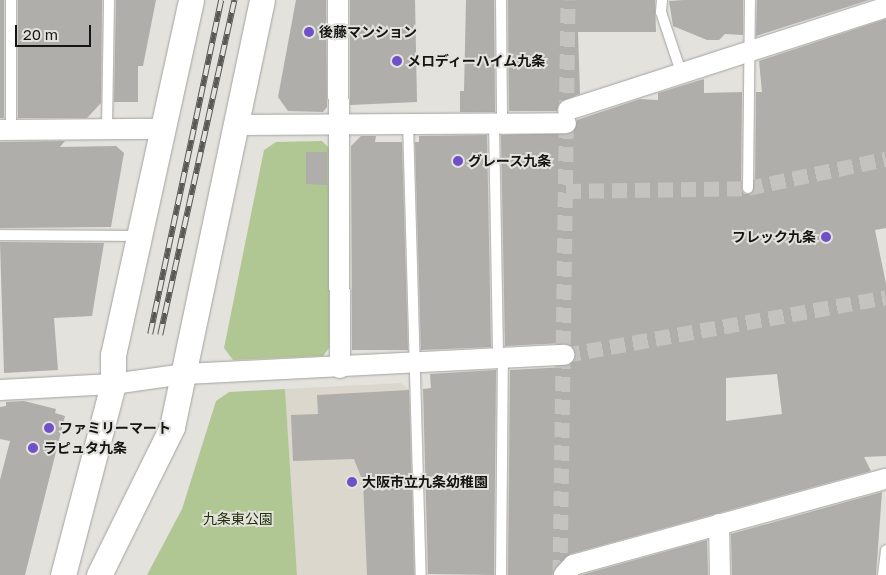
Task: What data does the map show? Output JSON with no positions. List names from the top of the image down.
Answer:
{
  "parks": ["九条東公園"],
  "places": [
    "後藤マンション",
    "メロディーハイム九条",
    "グレース九条",
    "フレック九条",
    "ファミリーマート",
    "ラピュタ九条",
    "大阪市立九条幼稚園"
  ],
  "scale_bar": "20 m"
}
